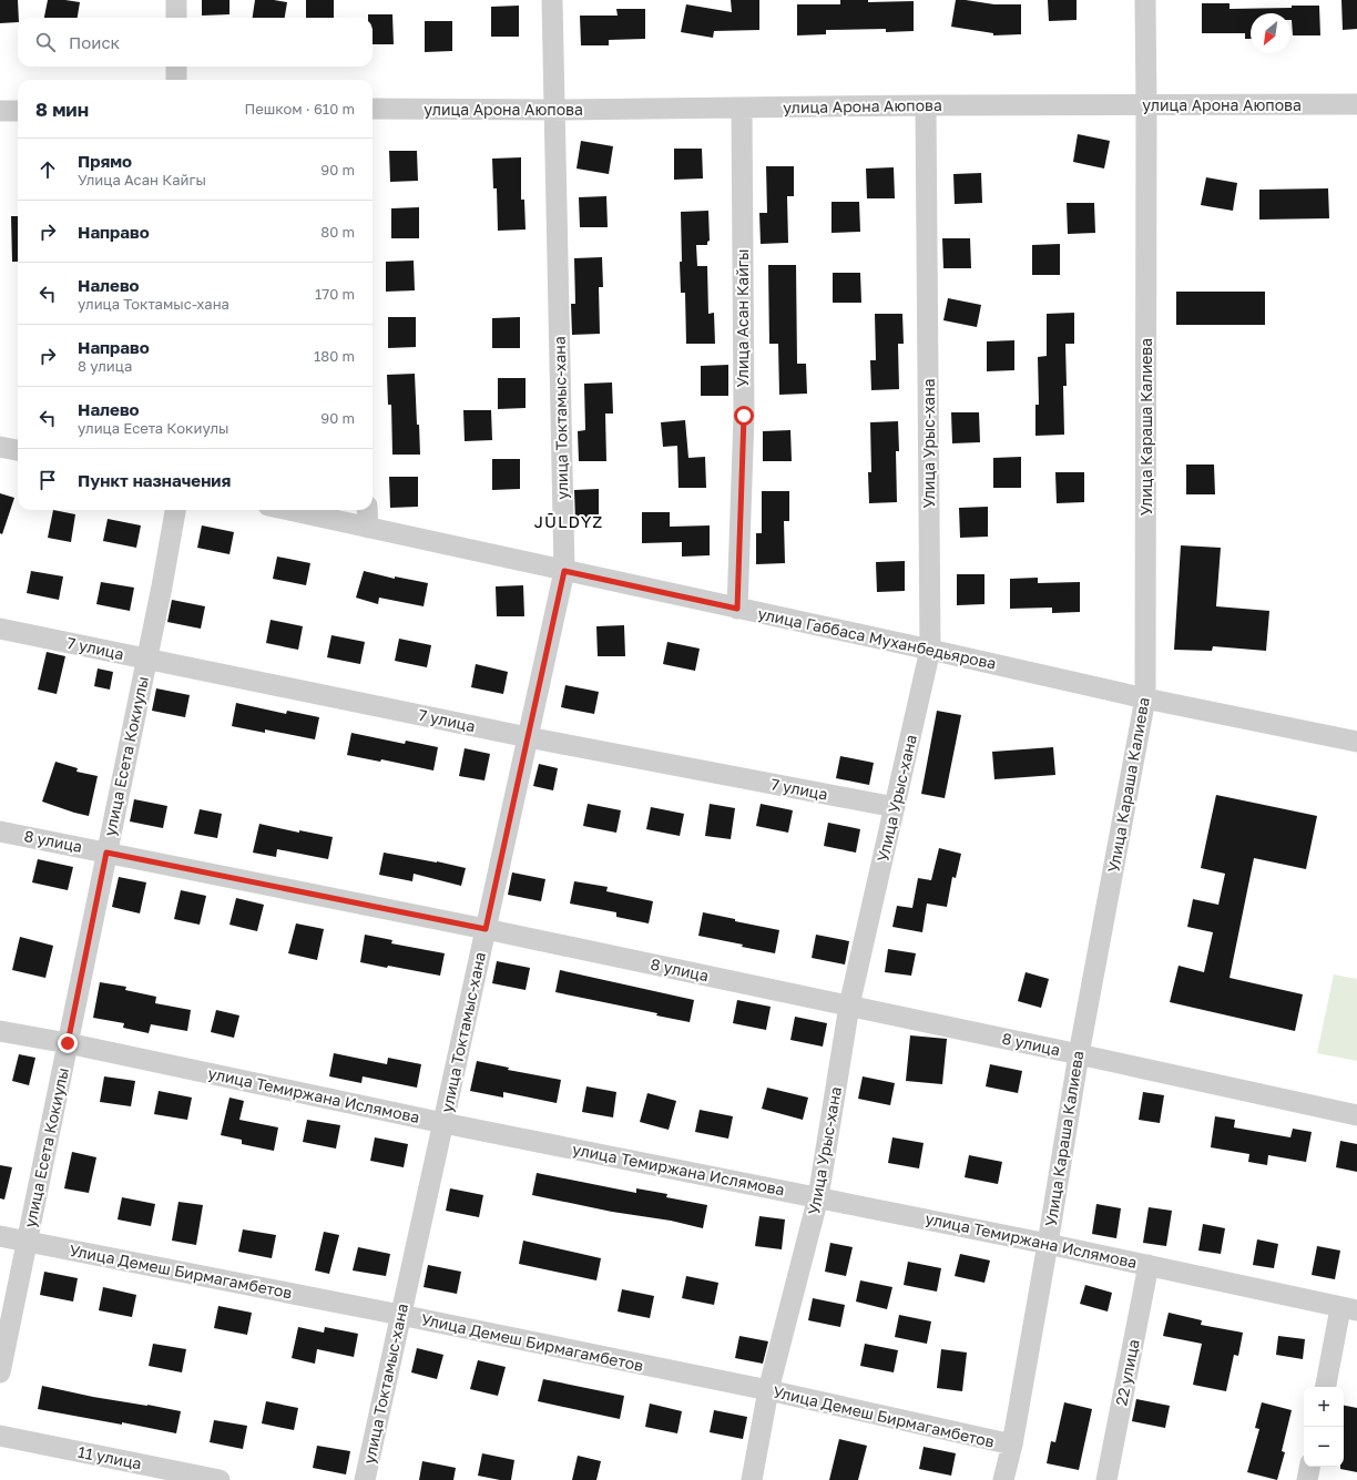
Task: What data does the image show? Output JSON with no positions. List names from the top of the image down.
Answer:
{
  "streets": {
    "street": [
      "улица Арона Аюпова",
      "Улица Асан Кайгы",
      "улица Токтамыс-хана",
      "Улица Караша Калиева",
      "Улица Урыс-хана",
      "улица Габбаса Муханбедьярова",
      "7 улица",
      "улица Есета Кокиулы",
      "8 улица",
      "улица Темиржана Ислямова",
      "Улица Демеш Бирмагамбетов",
      "22 улица",
      "11 улица"
    ]
  },
  "crossings": [
    ["улица Арона Аюпова", "Улица Асан Кайгы"],
    ["улица Арона Аюпова", "улица Токтамыс-хана"],
    ["улица Арона Аюпова", "Улица Караша Калиева"],
    ["улица Арона Аюпова", "Улица Урыс-хана"],
    ["Улица Асан Кайгы", "улица Габбаса Муханбедьярова"],
    ["улица Токтамыс-хана", "улица Габбаса Муханбедьярова"],
    ["улица Токтамыс-хана", "7 улица"],
    ["улица Токтамыс-хана", "8 улица"],
    ["улица Токтамыс-хана", "улица Темиржана Ислямова"],
    ["улица Токтамыс-хана", "Улица Демеш Бирмагамбетов"],
    ["Улица Караша Калиева", "улица Габбаса Муханбедьярова"],
    ["Улица Караша Калиева", "8 улица"],
    ["Улица Караша Калиева", "улица Темиржана Ислямова"],
    ["Улица Караша Калиева", "Улица Демеш Бирмагамбетов"],
    ["Улица Урыс-хана", "улица Габбаса Муханбедьярова"],
    ["Улица Урыс-хана", "7 улица"],
    ["Улица Урыс-хана", "8 улица"],
    ["Улица Урыс-хана", "улица Темиржана Ислямова"],
    ["Улица Урыс-хана", "Улица Демеш Бирмагамбетов"],
    ["7 улица", "улица Есета Кокиулы"],
    ["улица Есета Кокиулы", "8 улица"],
    ["улица Есета Кокиулы", "улица Темиржана Ислямова"],
    ["улица Есета Кокиулы", "Улица Демеш Бирмагамбетов"],
    ["улица Темиржана Ислямова", "22 улица"]
  ],
  "districts": ["JŪLDYZ"],
  "north": "bottom left",
  "page": {
    "search": "Поиск",
    "heading": ["8 мин", "Пешком · 610 m"],
    "list": [
      ["Прямо", "Улица Асан Кайгы", "90 m"],
      ["Направо", "80 m"],
      ["Налево", "улица Токтамыс-хана", "170 m"],
      ["Направо", "8 улица", "180 m"],
      ["Налево", "улица Есета Кокиулы", "90 m"],
      "Пункт назначения"
    ],
    "map_buttons": ["+", "−"]
  }
}
